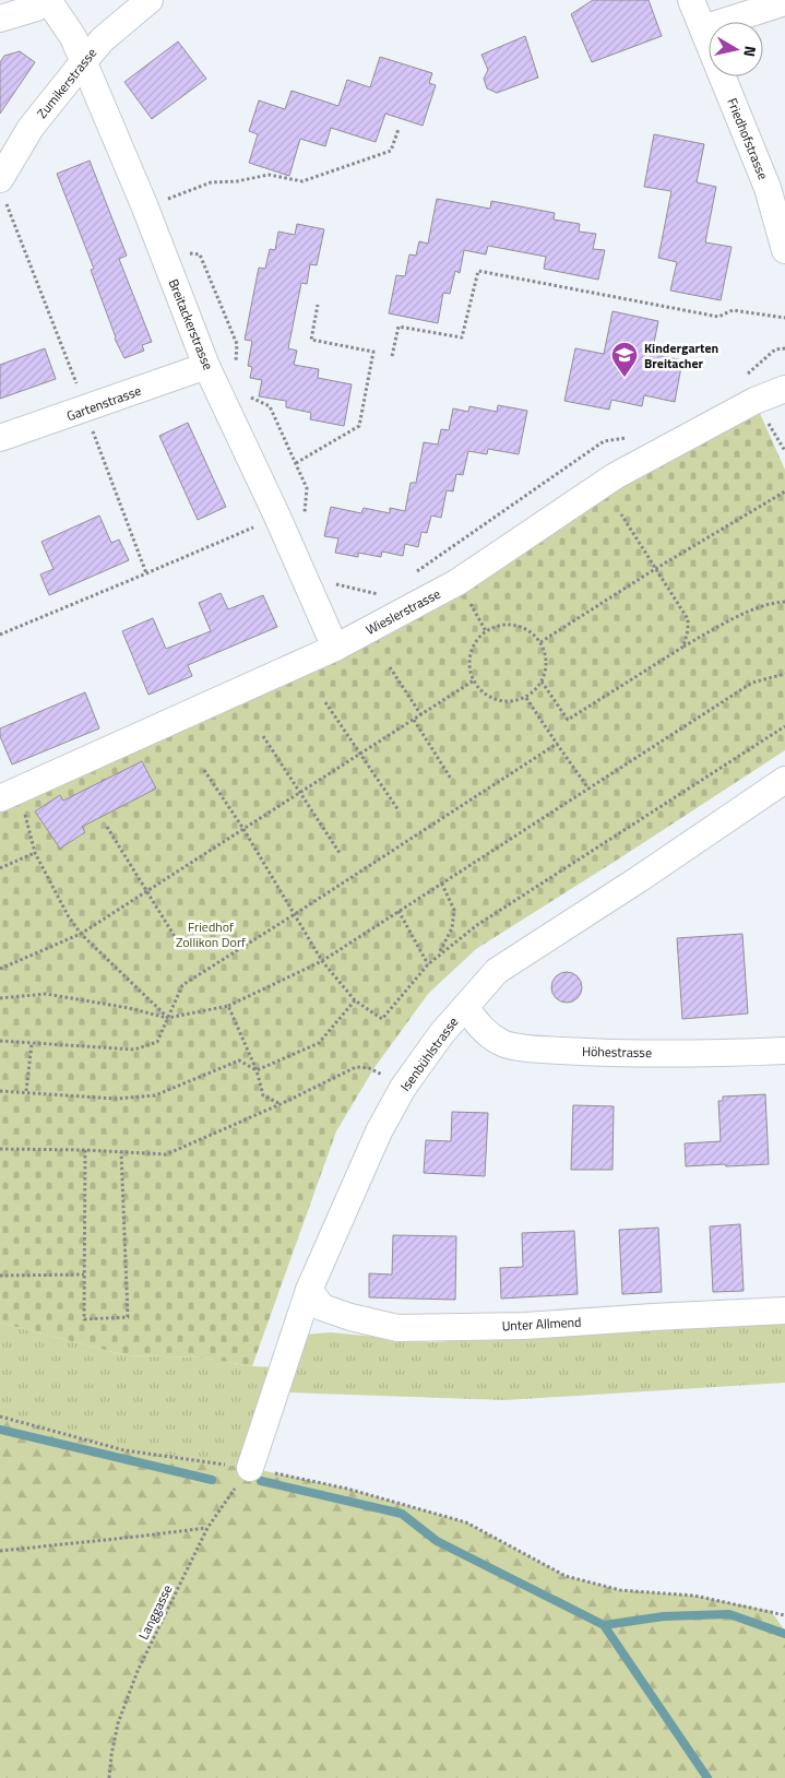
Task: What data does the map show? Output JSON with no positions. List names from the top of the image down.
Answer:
{
  "streets": {
    "street": [
      "Zumikerstrasse",
      "Friedhofstrasse",
      "Breitackerstrasse",
      "Gartenstrasse",
      "Wieslerstrasse",
      "Höhestrasse",
      "Isenbühlstrasse",
      "Unter Allmend"
    ],
    "path": ["Langgasse"]
  },
  "crossings": [
    ["Zumikerstrasse", "Breitackerstrasse"],
    ["Breitackerstrasse", "Gartenstrasse"],
    ["Breitackerstrasse", "Wieslerstrasse"],
    ["Höhestrasse", "Isenbühlstrasse"],
    ["Isenbühlstrasse", "Unter Allmend"],
    ["Isenbühlstrasse", "Langgasse"]
  ],
  "parks": ["Friedhof Zollikon Dorf"],
  "places": {
    "school or university": ["Kindergarten Breitacher"]
  },
  "north": "right"
}
